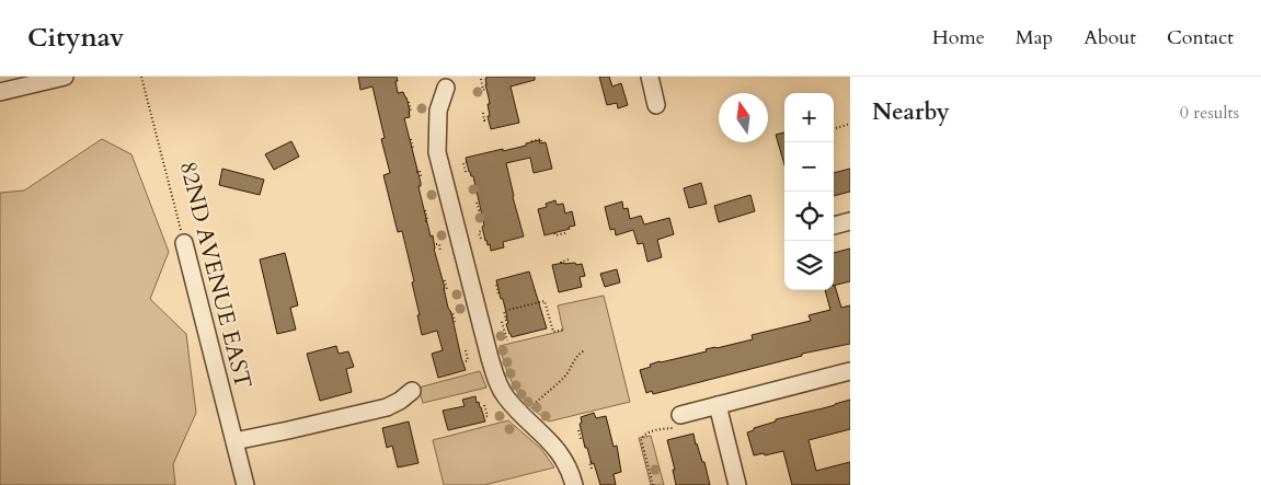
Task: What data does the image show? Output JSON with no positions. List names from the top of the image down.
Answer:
{
  "streets": {
    "street": ["82ND AVENUE EAST"]
  },
  "north": "top",
  "page": {
    "header": "Citynav",
    "nav": [
      "Home",
      "Map",
      "About",
      "Contact"
    ],
    "heading": ["Nearby", "0 results"],
    "map_buttons": ["+", "−"]
  }
}
